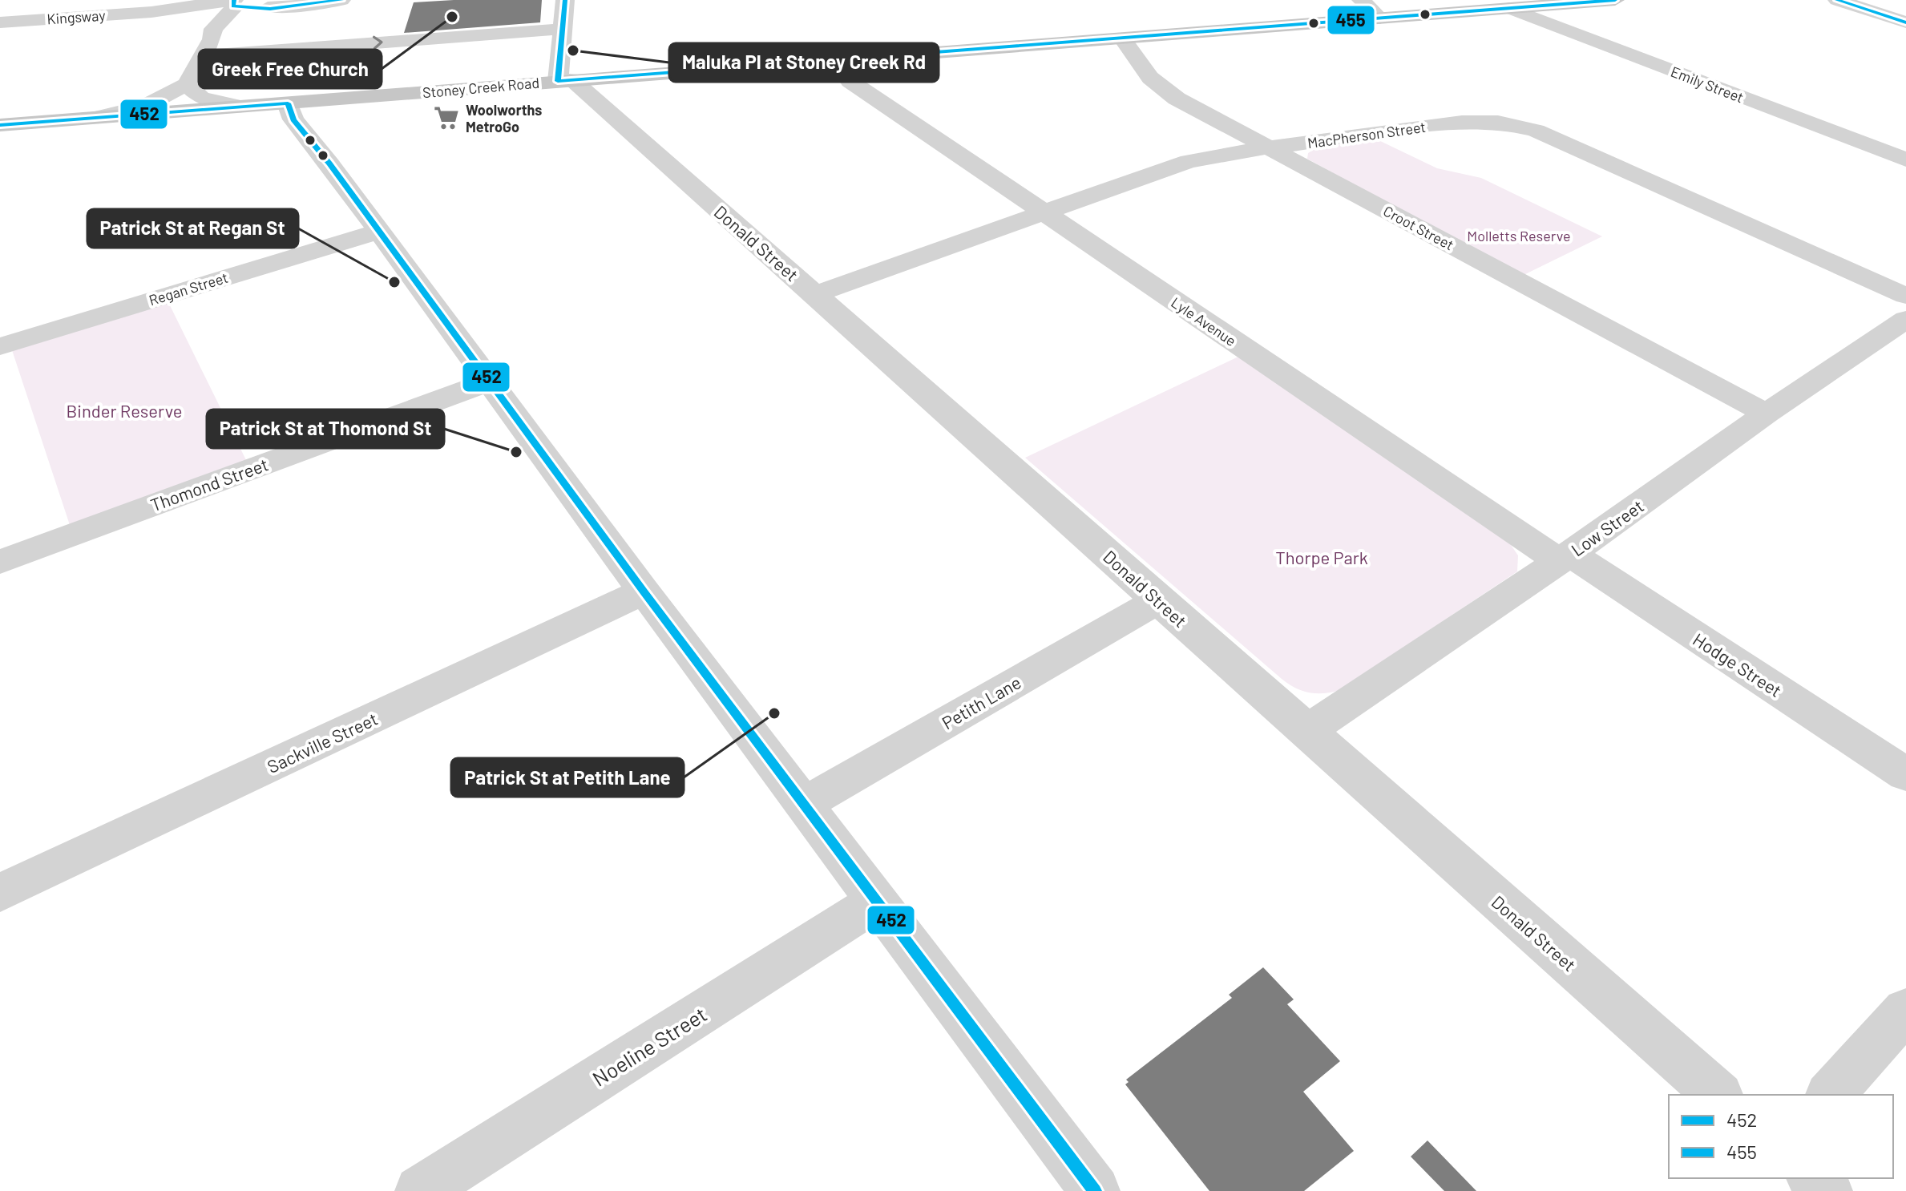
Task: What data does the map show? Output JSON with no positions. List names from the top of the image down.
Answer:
{
  "streets": {
    "main road": ["Stoney Creek Road"],
    "street": [
      "Kingsway",
      "Emily Street",
      "MacPherson Street",
      "Croot Street",
      "Donald Street",
      "Regan Street",
      "Lyle Avenue",
      "Thomond Street",
      "Low Street",
      "Hodge Street",
      "Petith Lane",
      "Sackville Street",
      "Noeline Street"
    ]
  },
  "crossings": [
    ["Emily Street", "Stoney Creek Road"],
    ["Stoney Creek Road", "Croot Street"],
    ["Stoney Creek Road", "Donald Street"],
    ["MacPherson Street", "Croot Street"],
    ["MacPherson Street", "Donald Street"],
    ["MacPherson Street", "Lyle Avenue"],
    ["Croot Street", "Low Street"],
    ["Donald Street", "Low Street"],
    ["Donald Street", "Petith Lane"],
    ["Lyle Avenue", "Low Street"],
    ["Lyle Avenue", "Hodge Street"],
    ["Low Street", "Hodge Street"]
  ],
  "parks": ["Molletts Reserve", "Binder Reserve", "Thorpe Park"],
  "places": {
    "other": [
      "Greek Free Church",
      "Maluka Pl at Stoney Creek Rd",
      "Patrick St at Regan St",
      "Patrick St at Thomond St",
      "Patrick St at Petith Lane"
    ],
    "supermarket": ["Woolworths MetroGo"]
  },
  "lines": ["transit line 455", "transit line 452"],
  "legend": ["452", "455"]
}
